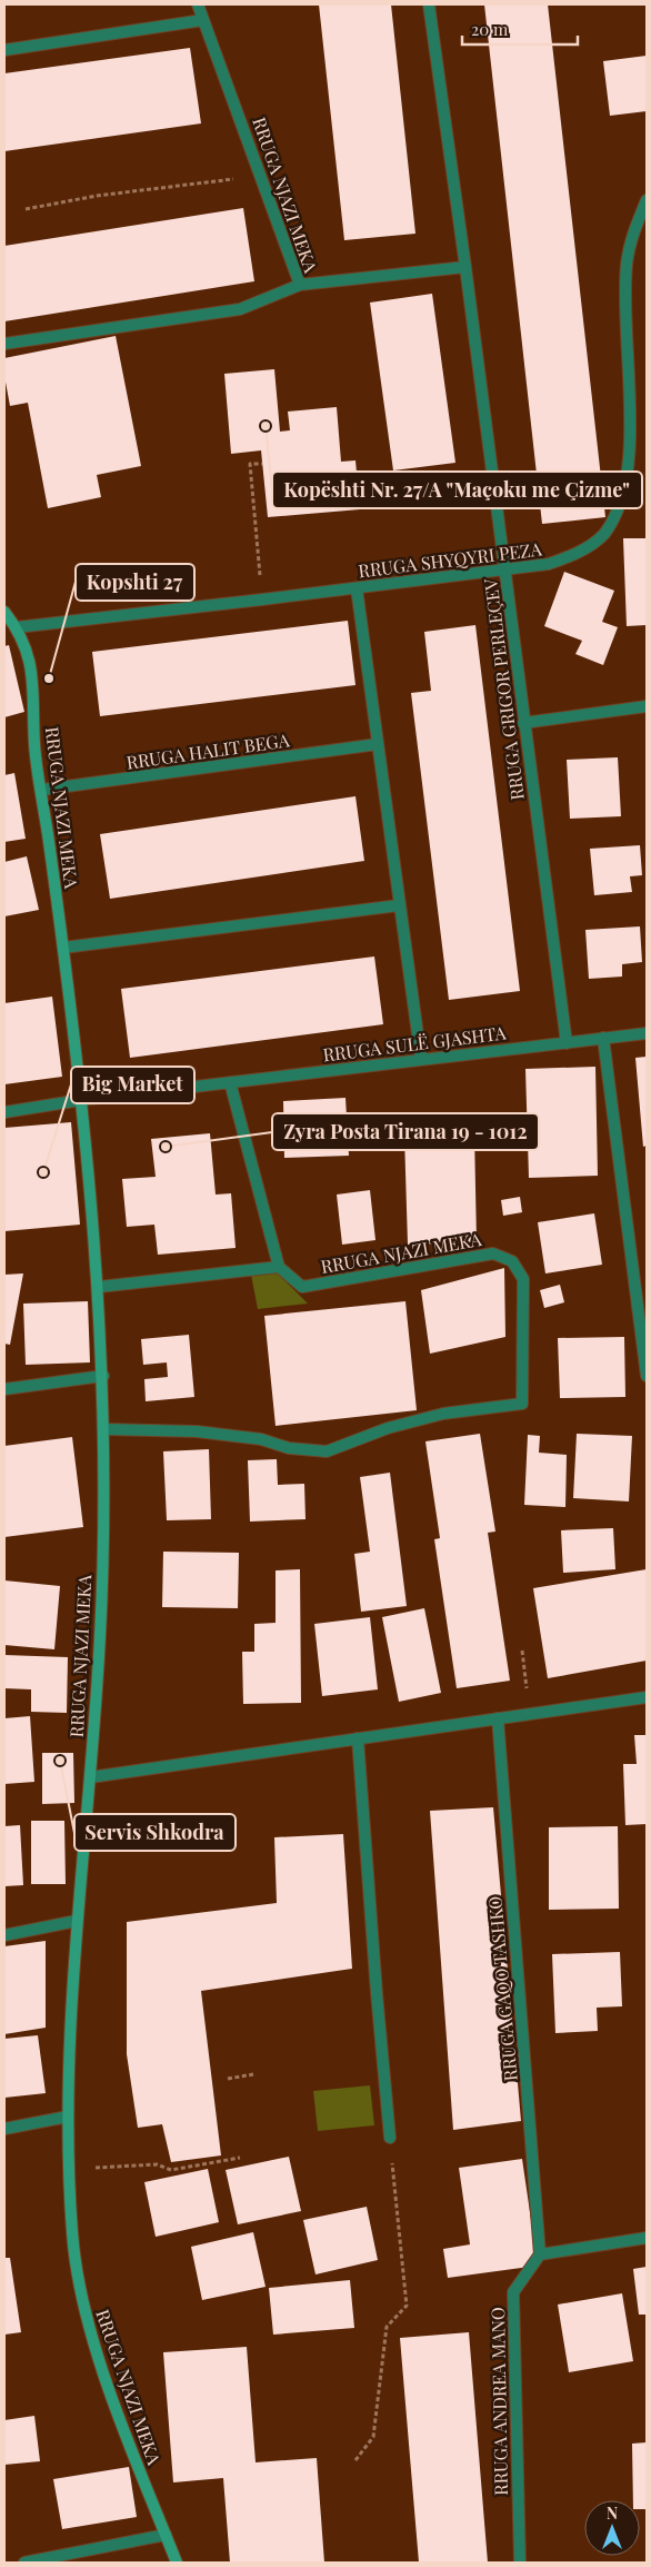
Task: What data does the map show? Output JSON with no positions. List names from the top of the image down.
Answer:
{
  "streets": {
    "main road": ["RRUGA NJAZI MEKA"],
    "street": [
      "RRUGA SHYQYRI PEZA",
      "RRUGA GRIGOR PERLEÇEV",
      "RRUGA HALIT BEGA",
      "RRUGA SULË GJASHTA",
      "RRUGA GAQO TASHKO",
      "RRUGA ANDREA MANO"
    ]
  },
  "crossings": [
    ["RRUGA NJAZI MEKA", "RRUGA SHYQYRI PEZA"],
    ["RRUGA NJAZI MEKA", "RRUGA HALIT BEGA"],
    ["RRUGA NJAZI MEKA", "RRUGA SULË GJASHTA"],
    ["RRUGA SHYQYRI PEZA", "RRUGA GRIGOR PERLEÇEV"],
    ["RRUGA GRIGOR PERLEÇEV", "RRUGA SULË GJASHTA"],
    ["RRUGA GAQO TASHKO", "RRUGA ANDREA MANO"]
  ],
  "places": [
    "Kopështi Nr. 27/A \"Maçoku me Çizme\"",
    "Kopshti 27",
    "Zyra Posta Tirana 19 - 1012",
    "Big Market",
    "Servis Shkodra"
  ],
  "scale_bar": "20 m",
  "north": "top"
}
